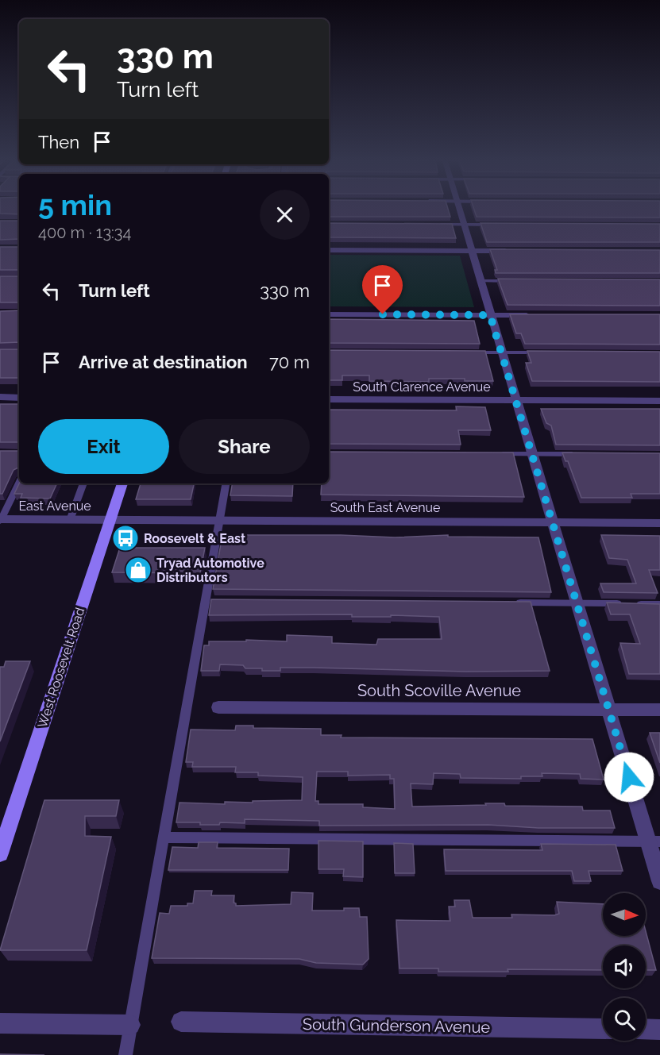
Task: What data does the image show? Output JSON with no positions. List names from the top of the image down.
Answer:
{
  "streets": {
    "main road": ["West Roosevelt Road"],
    "street": [
      "South Clarence Avenue",
      "East Avenue",
      "South East Avenue",
      "South Scoville Avenue",
      "South Gunderson Avenue"
    ]
  },
  "crossings": [
    ["East Avenue", "South East Avenue"],
    ["East Avenue", "West Roosevelt Road"],
    ["South East Avenue", "West Roosevelt Road"]
  ],
  "places": {
    "bus stop": ["Roosevelt & East"],
    "shop": ["Tryad Automotive Distributors"]
  },
  "north": "right",
  "page": {
    "turn": ["330 m", "Turn left"],
    "then": "Then",
    "heading": ["5 min", "400 m · 13:34"],
    "list": [
      {
        "name": "Turn left",
        "value": "330 m"
      },
      {
        "name": "Arrive at destination",
        "value": "70 m"
      }
    ],
    "buttons": ["Exit", "Share"]
  }
}
